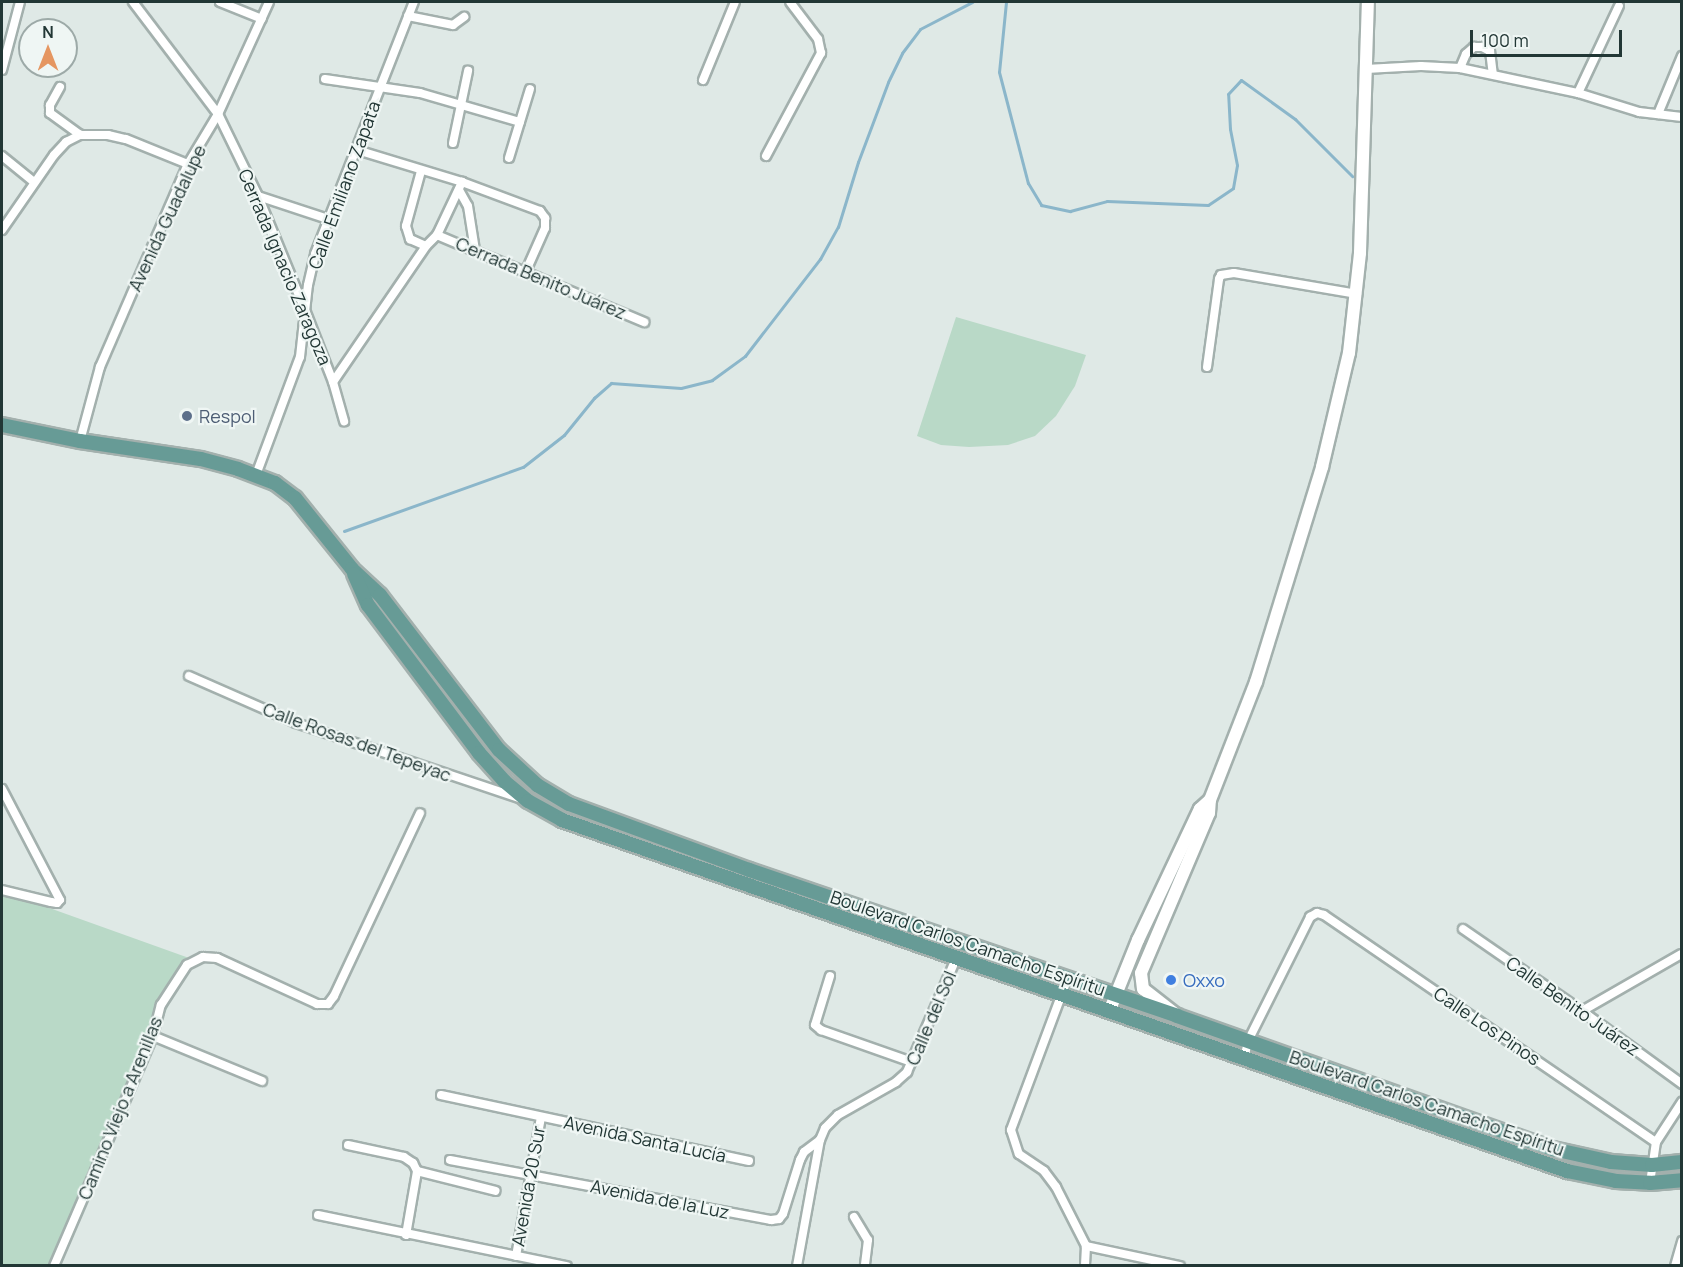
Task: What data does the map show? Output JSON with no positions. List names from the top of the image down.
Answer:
{
  "streets": {
    "main road": ["Boulevard Carlos Camacho Espíritu"],
    "street": [
      "Calle Emiliano Zapata",
      "Avenida Guadalupe",
      "Cerrada Ignacio Zaragoza",
      "Cerrada Benito Juárez",
      "Calle Rosas del Tepeyac",
      "Calle Benito Juárez",
      "Calle del Sol",
      "Calle Los Pinos",
      "Camino Viejo a Arenillas",
      "Avenida Santa Lucía",
      "Avenida 20 Sur",
      "Avenida de la Luz"
    ]
  },
  "crossings": [
    ["Calle Emiliano Zapata", "Cerrada Ignacio Zaragoza"],
    ["Calle Emiliano Zapata", "Boulevard Carlos Camacho Espíritu"],
    ["Avenida Guadalupe", "Cerrada Ignacio Zaragoza"],
    ["Avenida Guadalupe", "Boulevard Carlos Camacho Espíritu"],
    ["Calle Rosas del Tepeyac", "Boulevard Carlos Camacho Espíritu"],
    ["Boulevard Carlos Camacho Espíritu", "Calle del Sol"],
    ["Boulevard Carlos Camacho Espíritu", "Calle Los Pinos"],
    ["Calle del Sol", "Avenida de la Luz"],
    ["Avenida Santa Lucía", "Avenida 20 Sur"],
    ["Avenida 20 Sur", "Avenida de la Luz"]
  ],
  "places": ["Respol", "Oxxo"],
  "scale_bar": "100 m",
  "north": "top"
}
